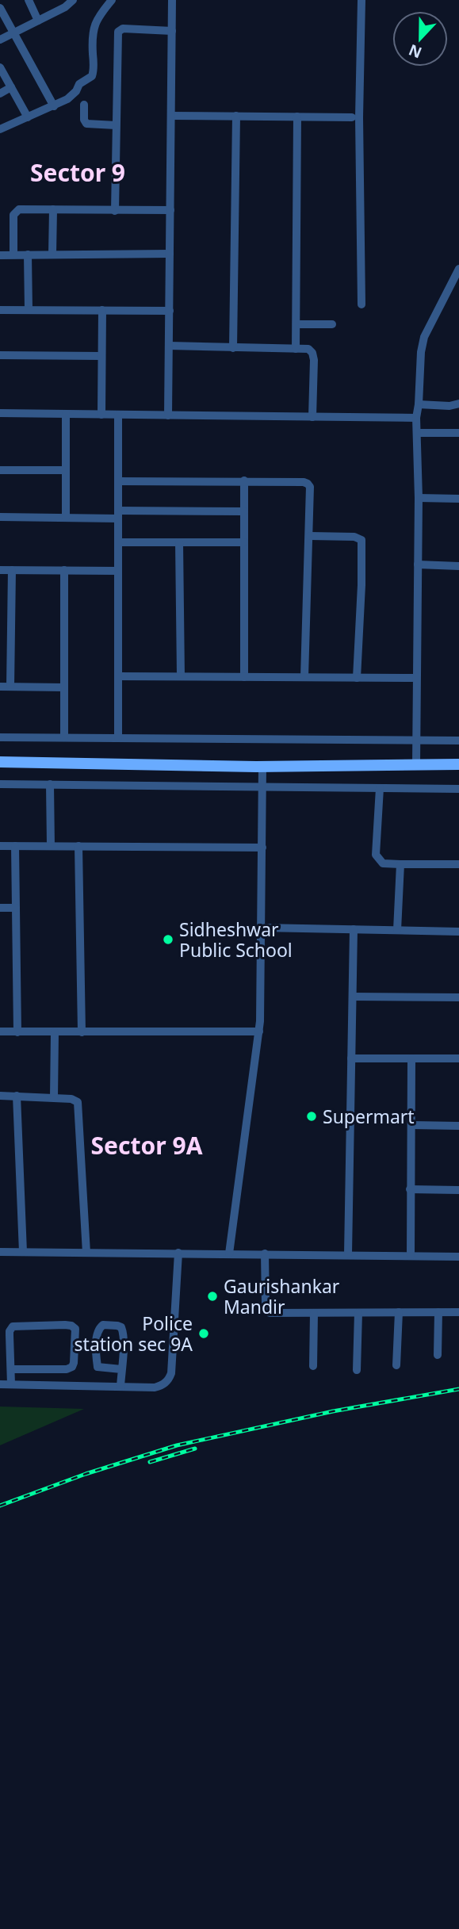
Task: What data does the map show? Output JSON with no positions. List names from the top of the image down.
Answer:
{
  "districts": ["Sector 9", "Sector 9A"],
  "places": [
    "Sidheshwar Public School",
    "Supermart",
    "Gaurishankar Mandir",
    "Police station sec 9A"
  ],
  "north": "bottom"
}
